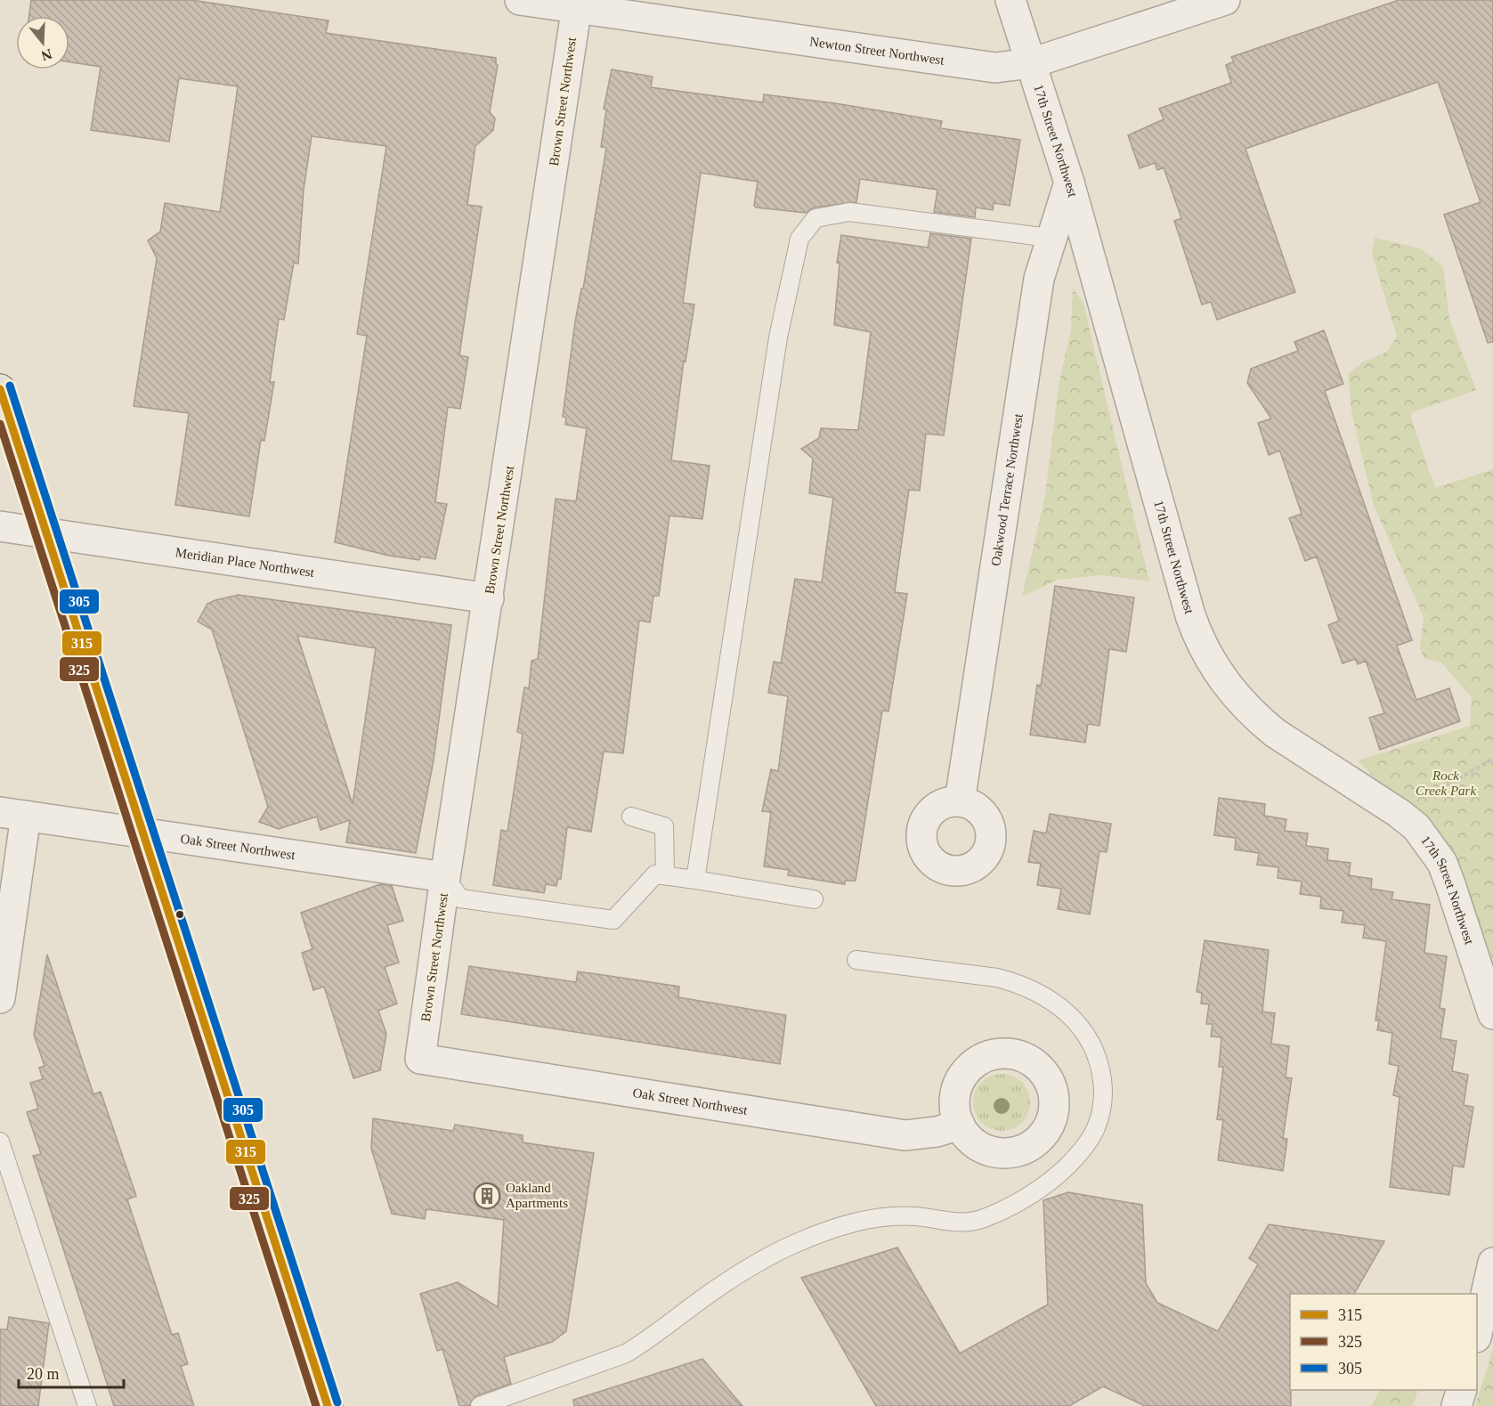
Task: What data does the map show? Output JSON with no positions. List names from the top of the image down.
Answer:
{
  "streets": {
    "street": [
      "Newton Street Northwest",
      "Brown Street Northwest",
      "17th Street Northwest",
      "Oakwood Terrace Northwest",
      "Meridian Place Northwest",
      "Oak Street Northwest"
    ]
  },
  "crossings": [
    ["Newton Street Northwest", "Brown Street Northwest"],
    ["Newton Street Northwest", "17th Street Northwest"],
    ["Brown Street Northwest", "Meridian Place Northwest"],
    ["Brown Street Northwest", "Oak Street Northwest"],
    ["17th Street Northwest", "Oakwood Terrace Northwest"]
  ],
  "parks": ["Rock Creek Park"],
  "places": {
    "building": ["Oakland Apartments"]
  },
  "lines": ["transit line 305", "transit line 315", "transit line 325"],
  "legend": ["315", "325", "305"],
  "scale_bar": "20 m",
  "north": "bottom"
}
